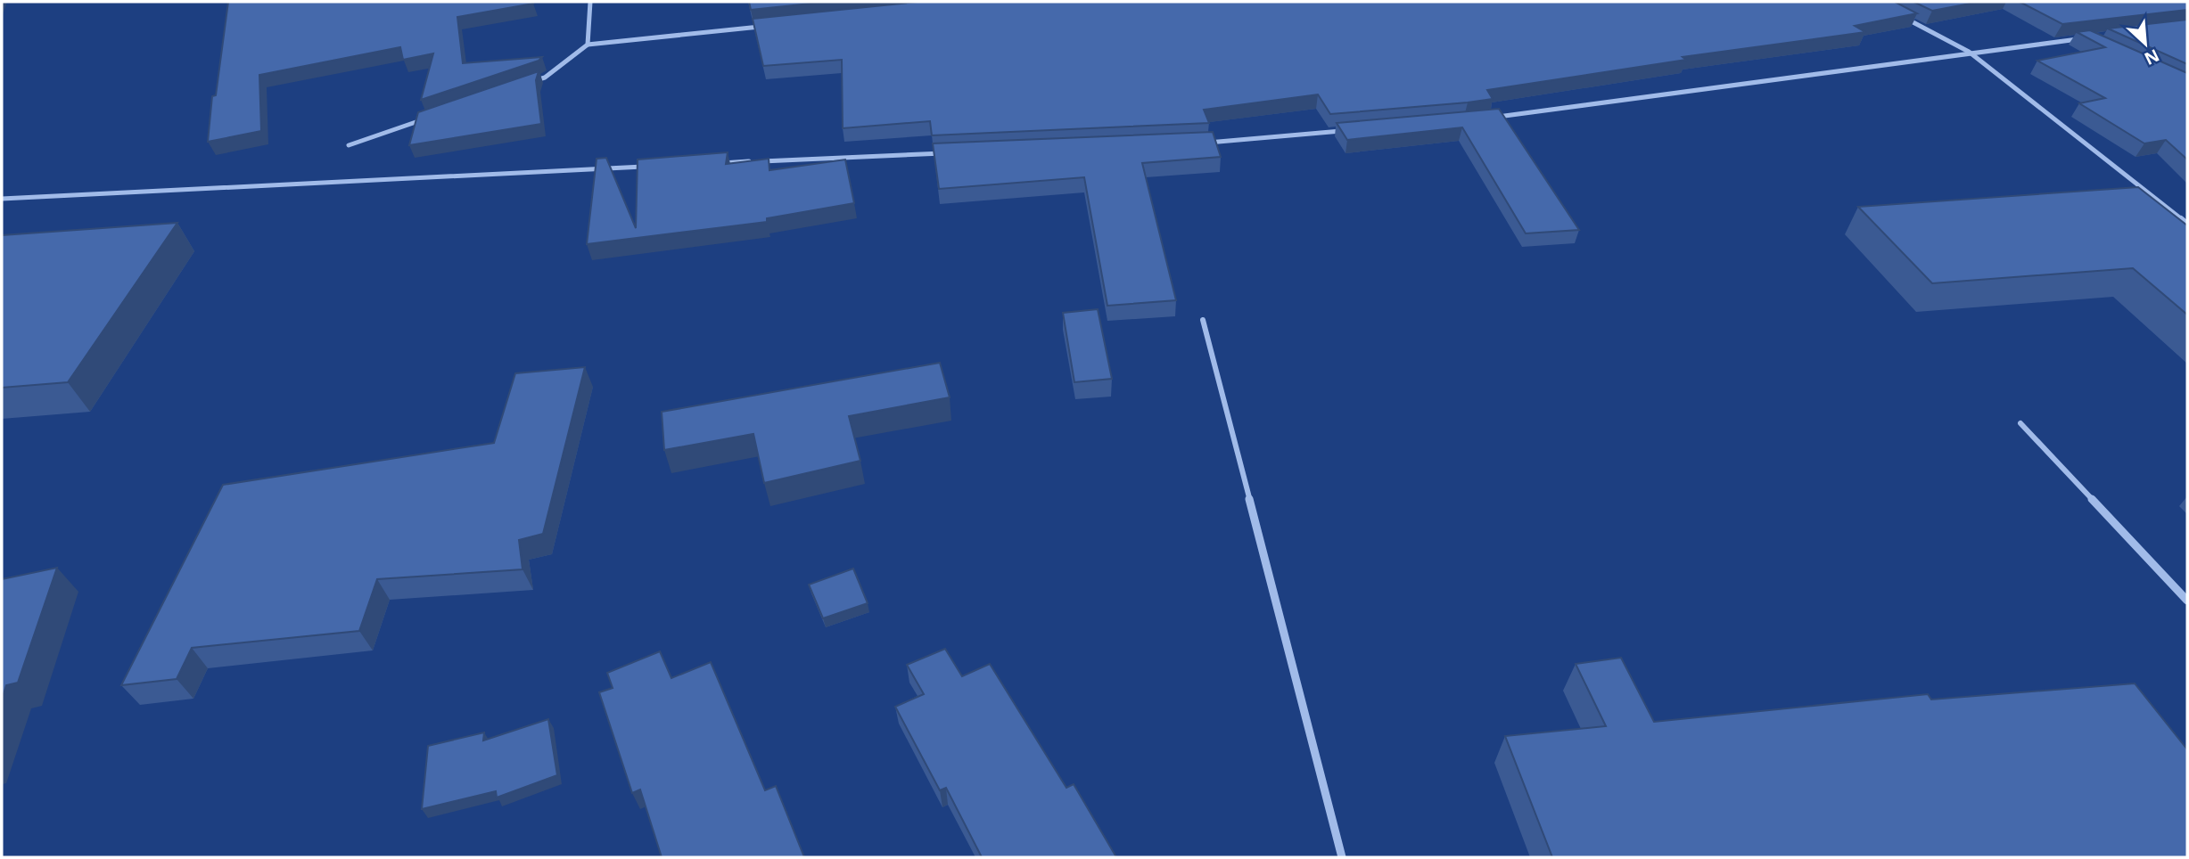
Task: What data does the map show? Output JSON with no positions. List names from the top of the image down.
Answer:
{
  "north": "bottom right"
}
